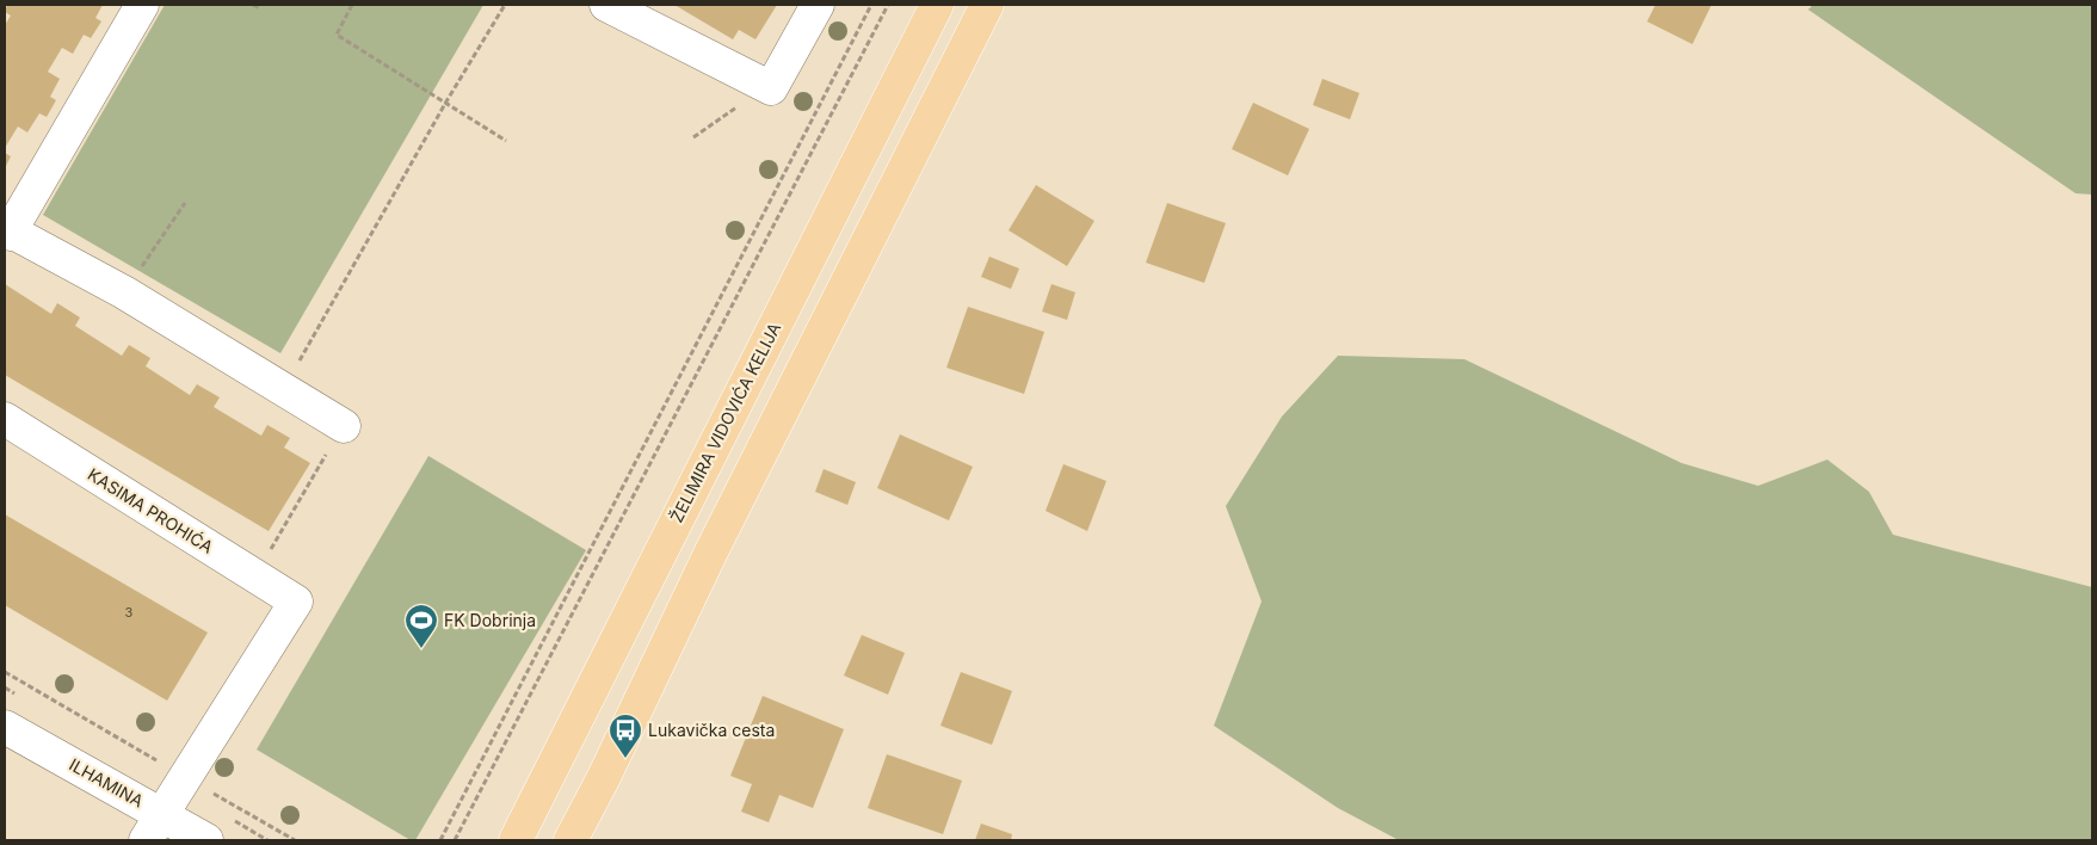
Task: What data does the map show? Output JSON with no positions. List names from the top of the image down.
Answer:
{
  "streets": {
    "main road": ["ŽELIMIRA VIDOVIĆA KELIJA"],
    "street": ["KASIMA PROHIĆA", "ILHAMINA"]
  },
  "places": {
    "sports": ["FK Dobrinja"],
    "bus stop": ["Lukavička cesta"]
  },
  "house_numbers": ["3"]
}
